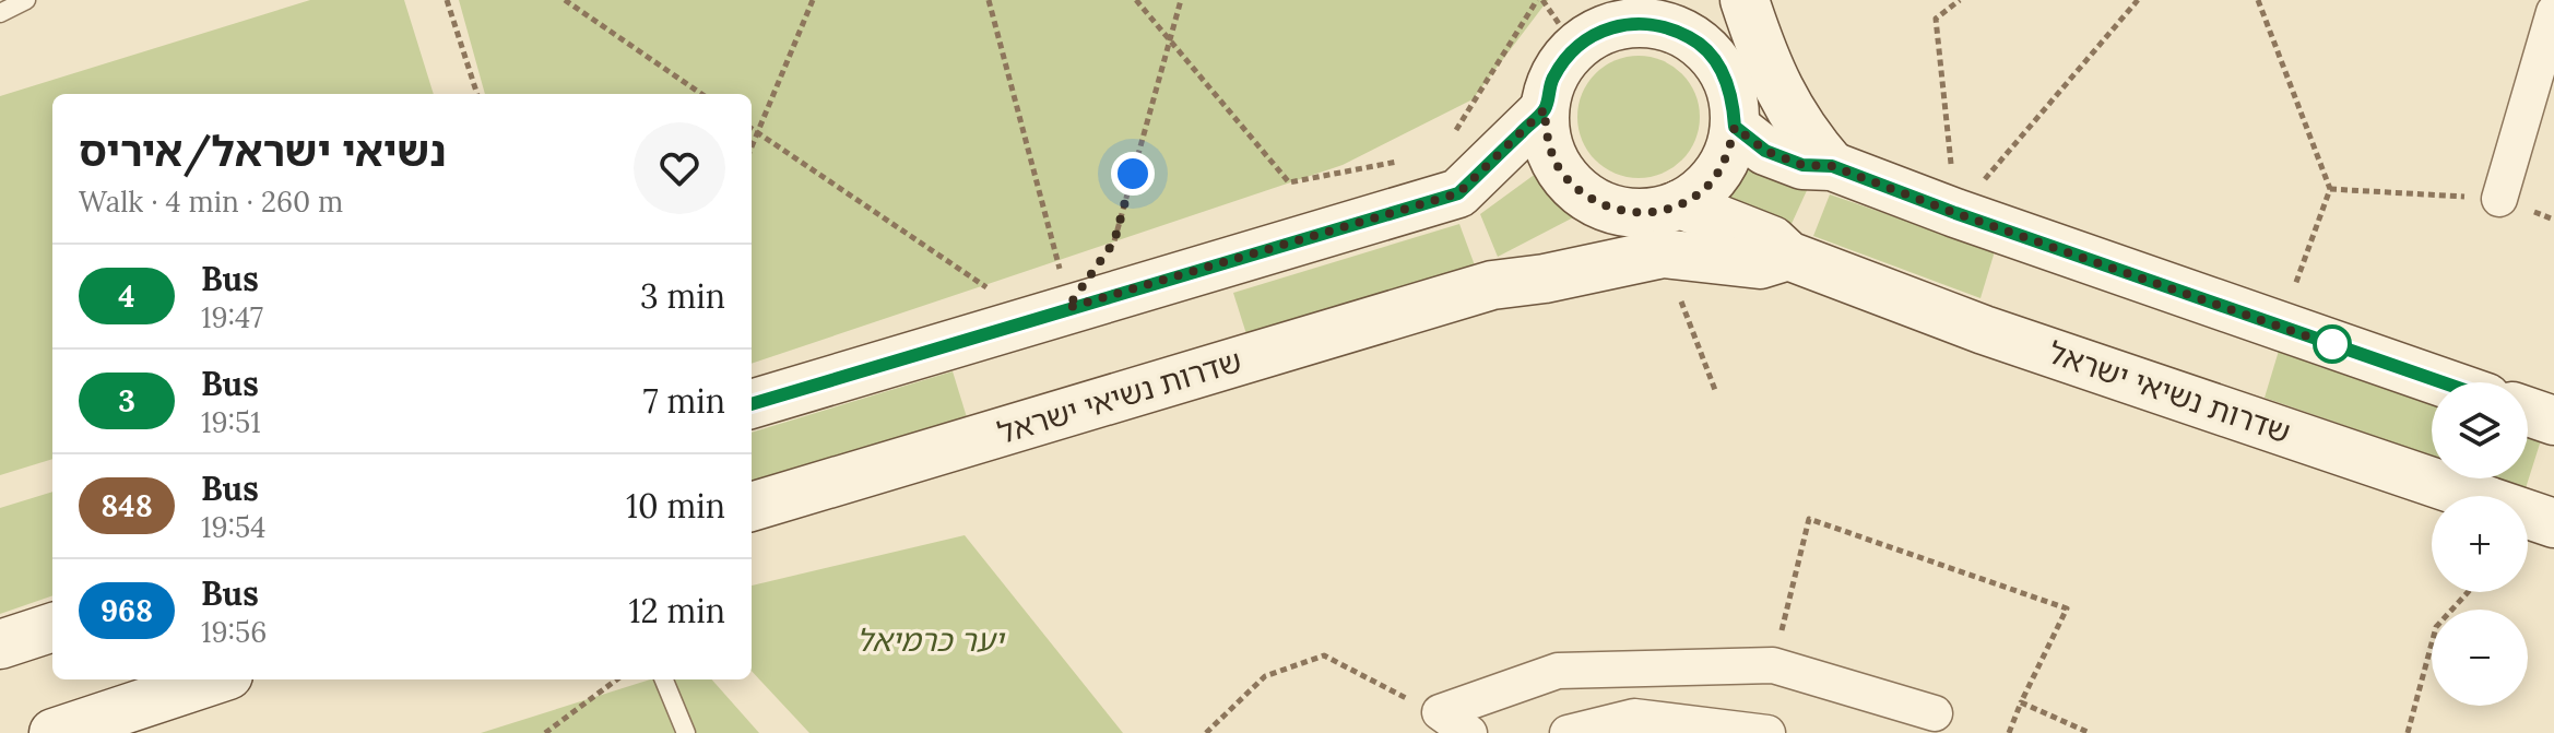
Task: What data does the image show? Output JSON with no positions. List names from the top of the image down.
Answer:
{
  "streets": {
    "main road": ["שדרות נשיאי ישראל"]
  },
  "parks": ["יער כרמיאל"],
  "lines": ["bus line 4"],
  "page": {
    "heading": ["נשיאי ישראל/איריס", "Walk · 4 min · 260 m"],
    "list": [
      {
        "mark": "4",
        "name": "Bus",
        "note": "19:47",
        "value": "3 min"
      },
      {
        "mark": "3",
        "name": "Bus",
        "note": "19:51",
        "value": "7 min"
      },
      {
        "mark": "848",
        "name": "Bus",
        "note": "19:54",
        "value": "10 min"
      },
      {
        "mark": "968",
        "name": "Bus",
        "note": "19:56",
        "value": "12 min"
      }
    ],
    "map_buttons": ["+", "−"]
  }
}
